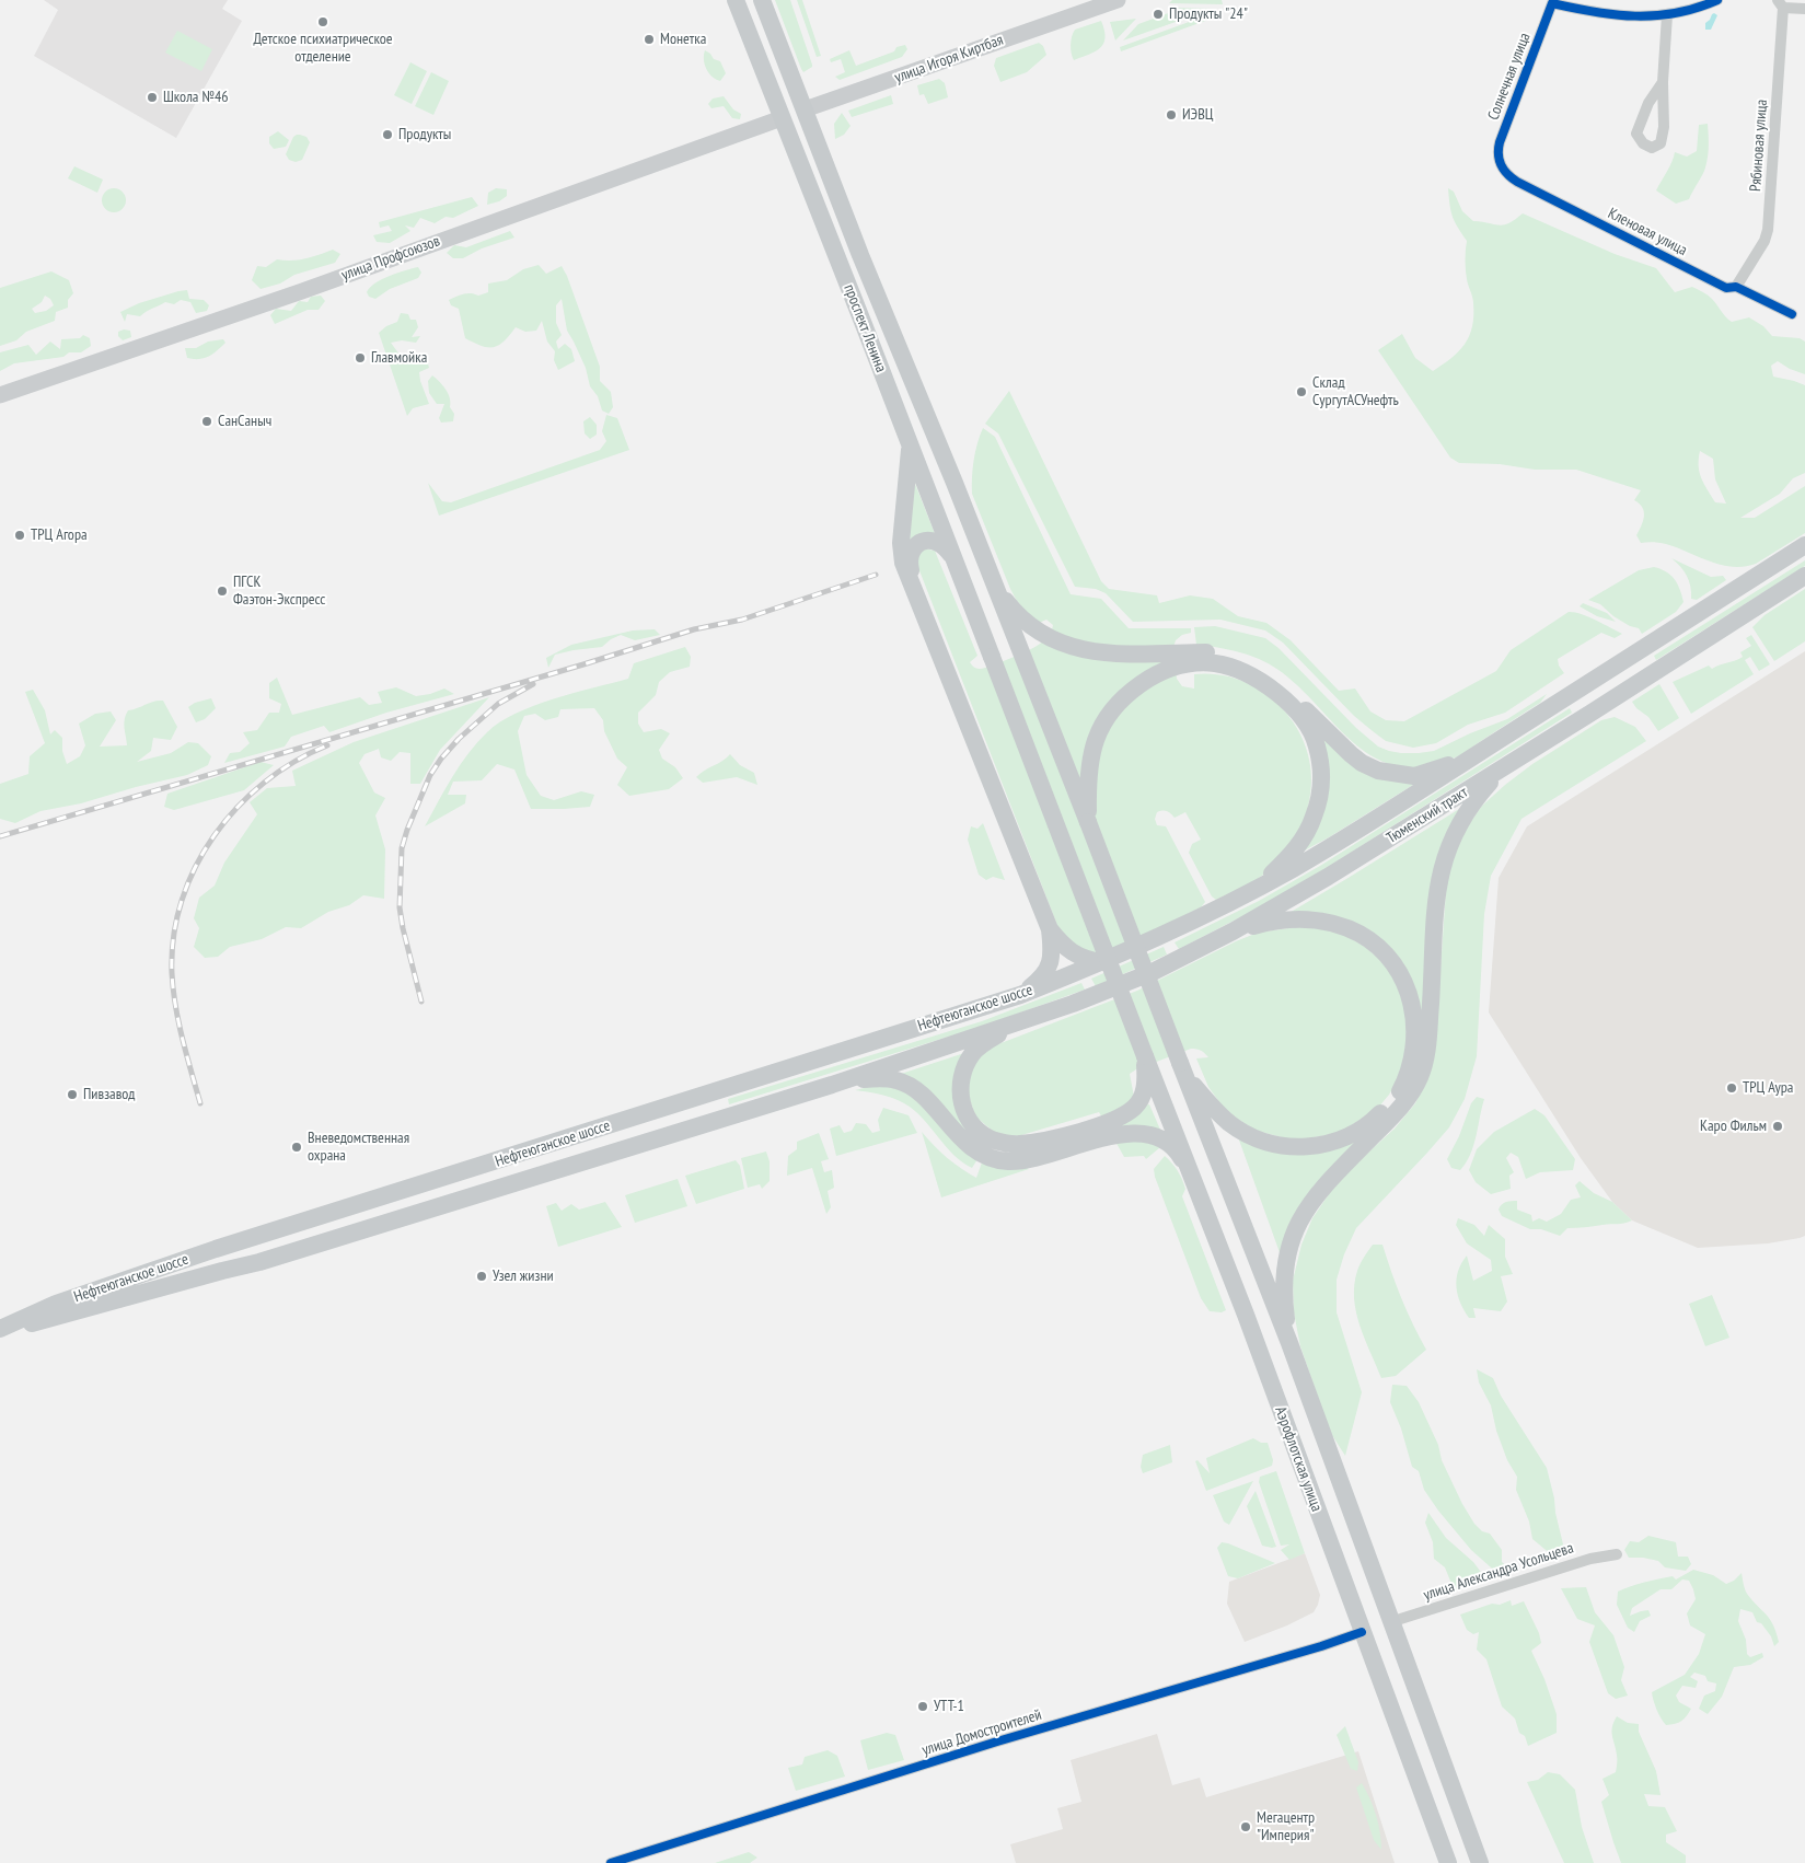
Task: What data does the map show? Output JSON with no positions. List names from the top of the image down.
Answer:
{
  "streets": {
    "main road": [
      "улица Игоря Киртбая",
      "улица Профсоюзов",
      "проспект Ленина",
      "Тюменский тракт",
      "Нефтеюганское шоссе",
      "Аэрофлотская улица"
    ],
    "street": [
      "Солнечная улица",
      "Рябиновая улица",
      "Кленовая улица",
      "улица Александра Усольцева",
      "улица Домостроителей"
    ]
  },
  "crossings": [
    ["улица Игоря Киртбая", "улица Профсоюзов"],
    ["улица Игоря Киртбая", "проспект Ленина"],
    ["Солнечная улица", "Кленовая улица"],
    ["Рябиновая улица", "Кленовая улица"],
    ["улица Профсоюзов", "проспект Ленина"],
    ["проспект Ленина", "Аэрофлотская улица"],
    ["Тюменский тракт", "Нефтеюганское шоссе"],
    ["Аэрофлотская улица", "улица Александра Усольцева"],
    ["Аэрофлотская улица", "улица Домостроителей"]
  ],
  "places": [
    "Продукты \"24\"",
    "Детское психиатрическое отделение",
    "Монетка",
    "Школа №46",
    "ИЭВЦ",
    "Продукты",
    "Главмойка",
    "Склад СургутАСУнефть",
    "СанСаныч",
    "ТРЦ Агора",
    "ПГСК Фаэтон-Экспресс",
    "ТРЦ Аура",
    "Пивзавод",
    "Каро Фильм",
    "Вневедомственная охрана",
    "Узел жизни",
    "УТТ-1",
    "Мегацентр \"Империя\""
  ]
}
